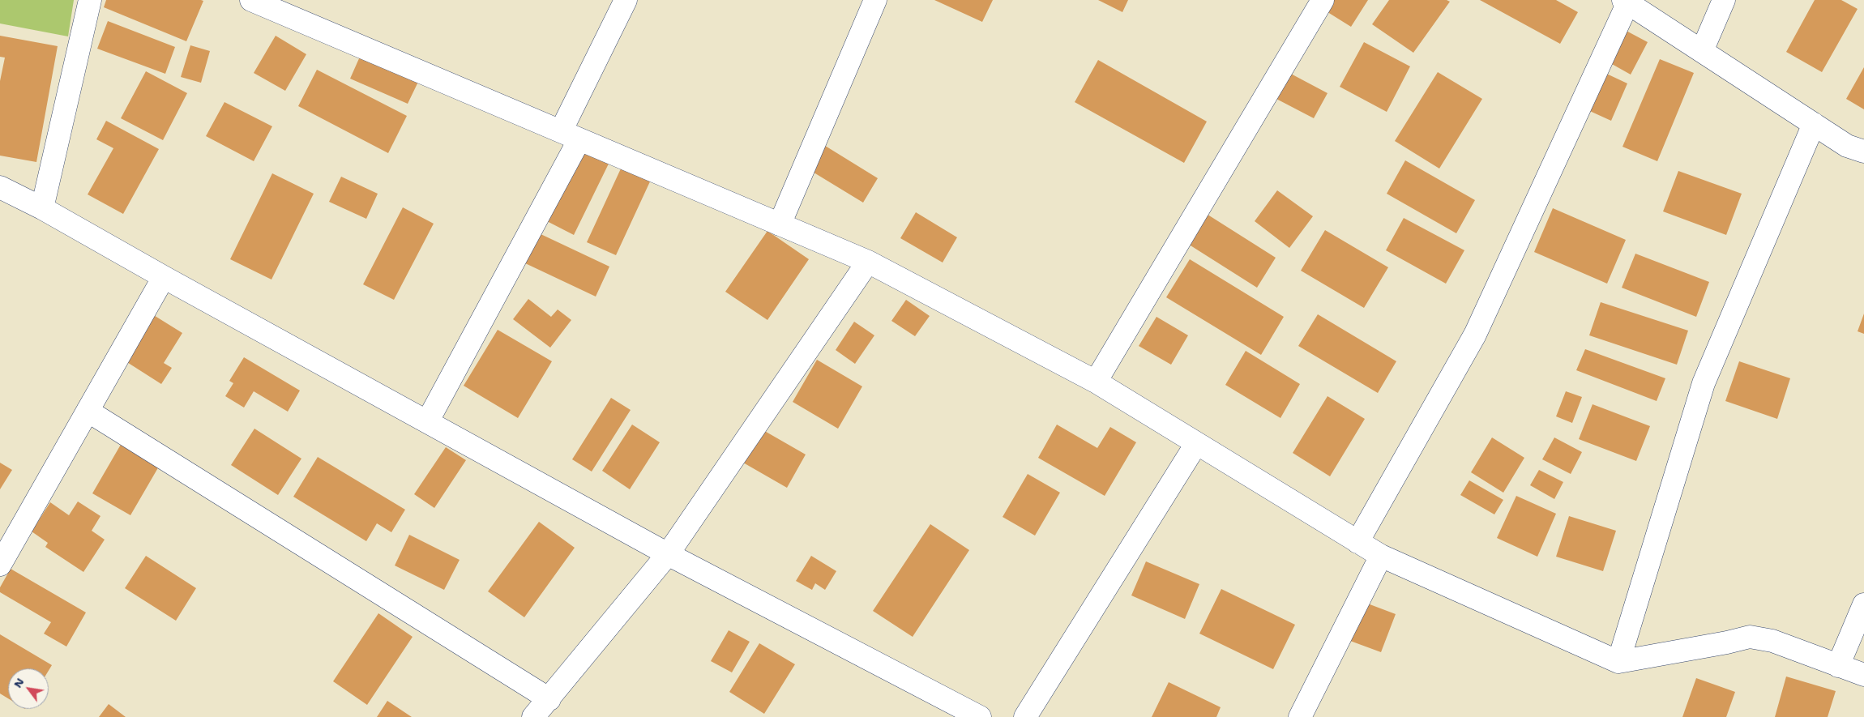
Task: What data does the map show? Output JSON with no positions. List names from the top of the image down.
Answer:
{
  "north": "top left"
}
